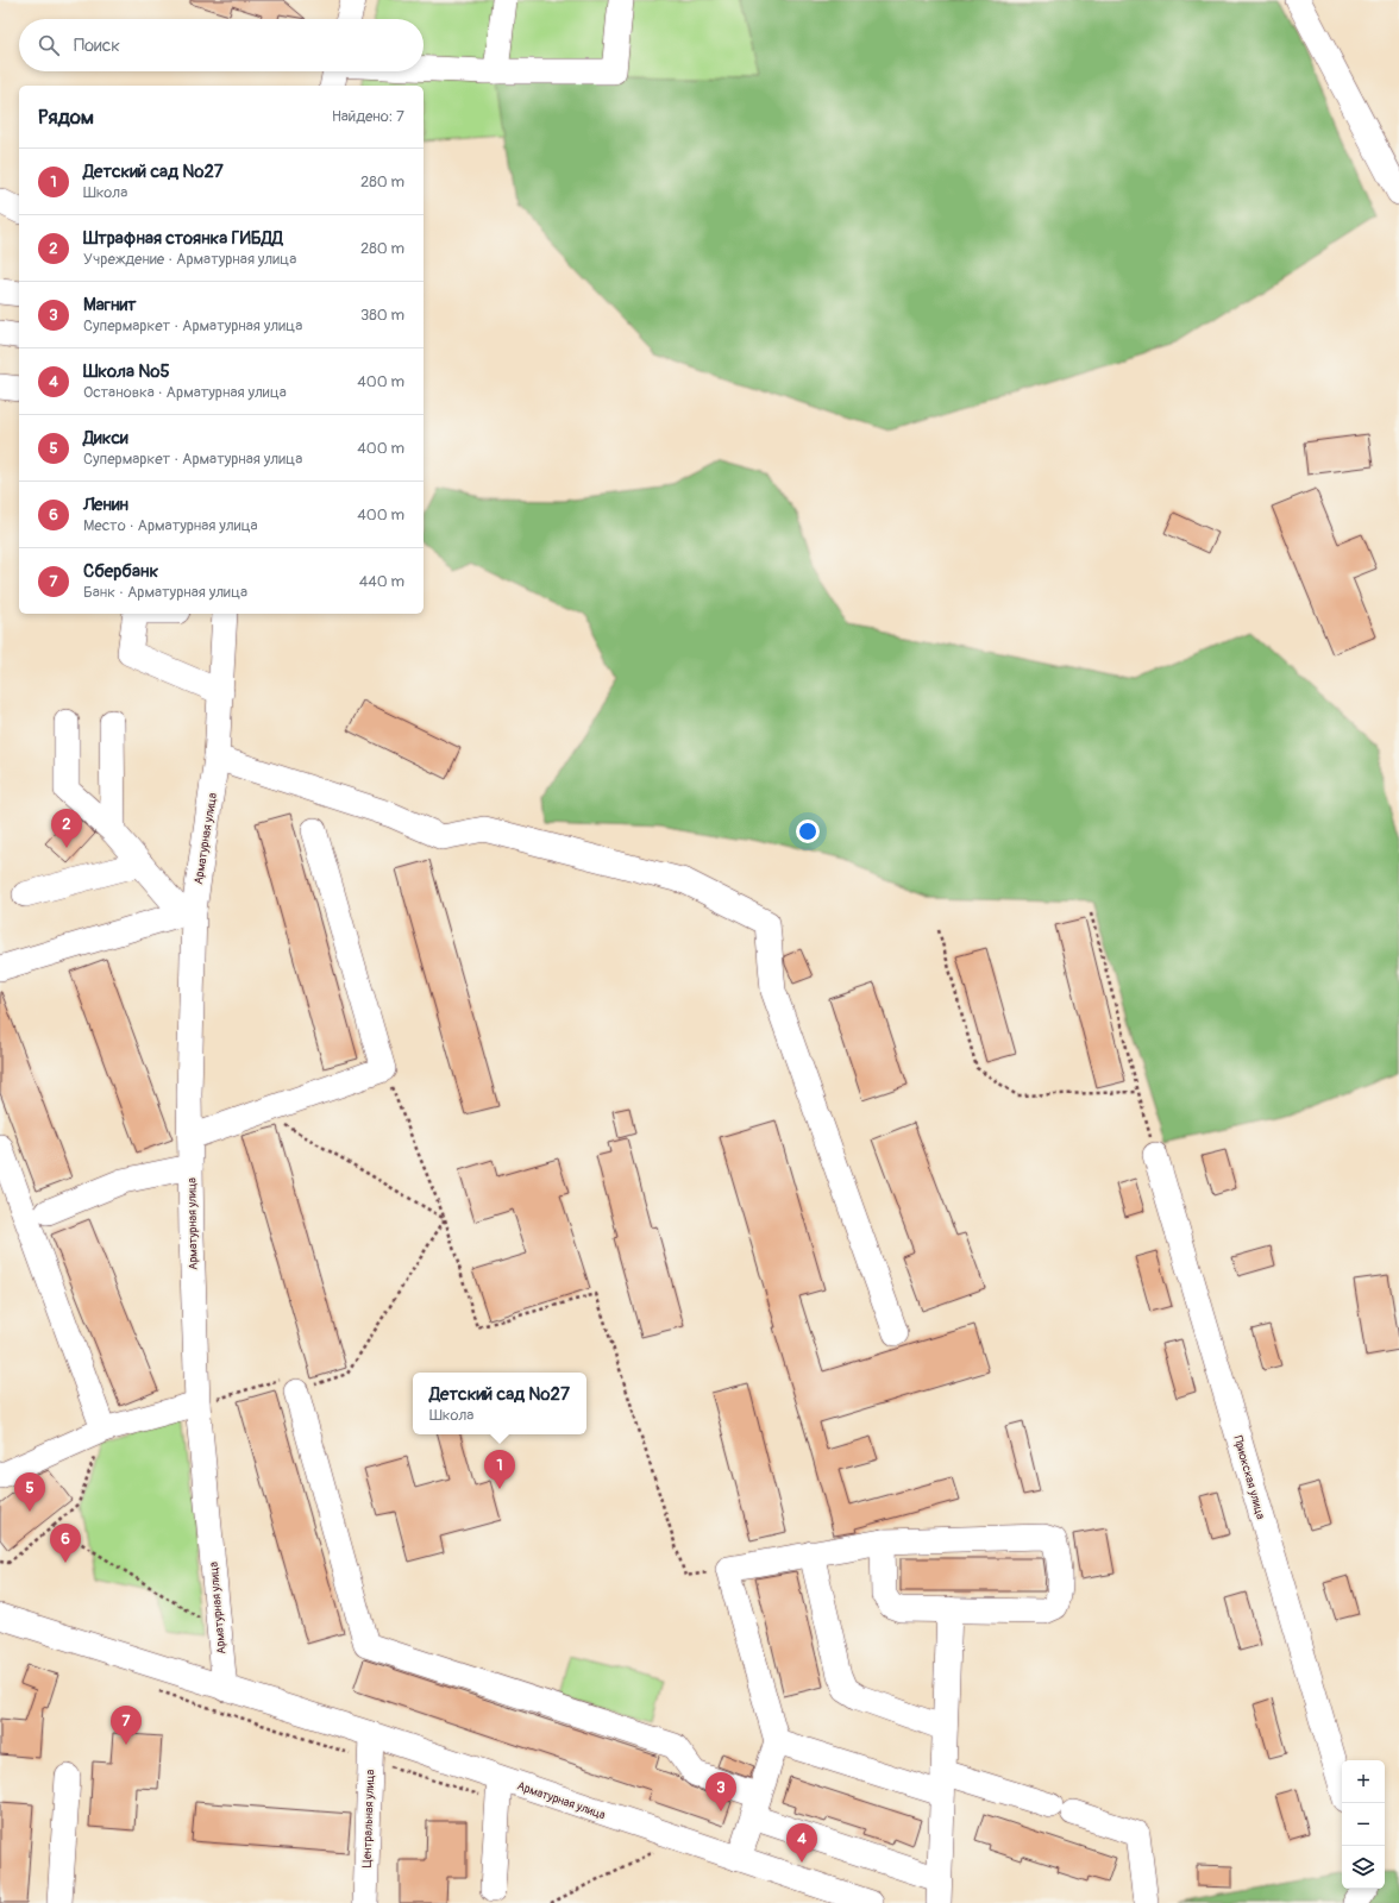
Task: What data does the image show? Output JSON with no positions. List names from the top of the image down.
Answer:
{
  "streets": {
    "street": ["Арматурная улица", "Приокская улица", "Центральная улица"]
  },
  "crossings": [
    ["Арматурная улица", "Центральная улица"]
  ],
  "page": {
    "search": "Поиск",
    "heading": ["Рядом", "Найдено: 7"],
    "list": [
      {
        "mark": "1",
        "name": "Детский сад №27",
        "note": "Школа",
        "value": "280 m"
      },
      {
        "mark": "2",
        "name": "Штрафная стоянка ГИБДД",
        "note": "Учреждение · Арматурная улица",
        "value": "280 m"
      },
      {
        "mark": "3",
        "name": "Магнит",
        "note": "Супермаркет · Арматурная улица",
        "value": "380 m"
      },
      {
        "mark": "4",
        "name": "Школа №5",
        "note": "Остановка · Арматурная улица",
        "value": "400 m"
      },
      {
        "mark": "5",
        "name": "Дикси",
        "note": "Супермаркет · Арматурная улица",
        "value": "400 m"
      },
      {
        "mark": "6",
        "name": "Ленин",
        "note": "Место · Арматурная улица",
        "value": "400 m"
      },
      {
        "mark": "7",
        "name": "Сбербанк",
        "note": "Банк · Арматурная улица",
        "value": "440 m"
      }
    ],
    "pins": [
      "2",
      "1",
      "5",
      "6",
      "7",
      "3",
      "4"
    ],
    "popup": ["Детский сад №27", "Школа"],
    "map_buttons": ["+", "−"]
  }
}
